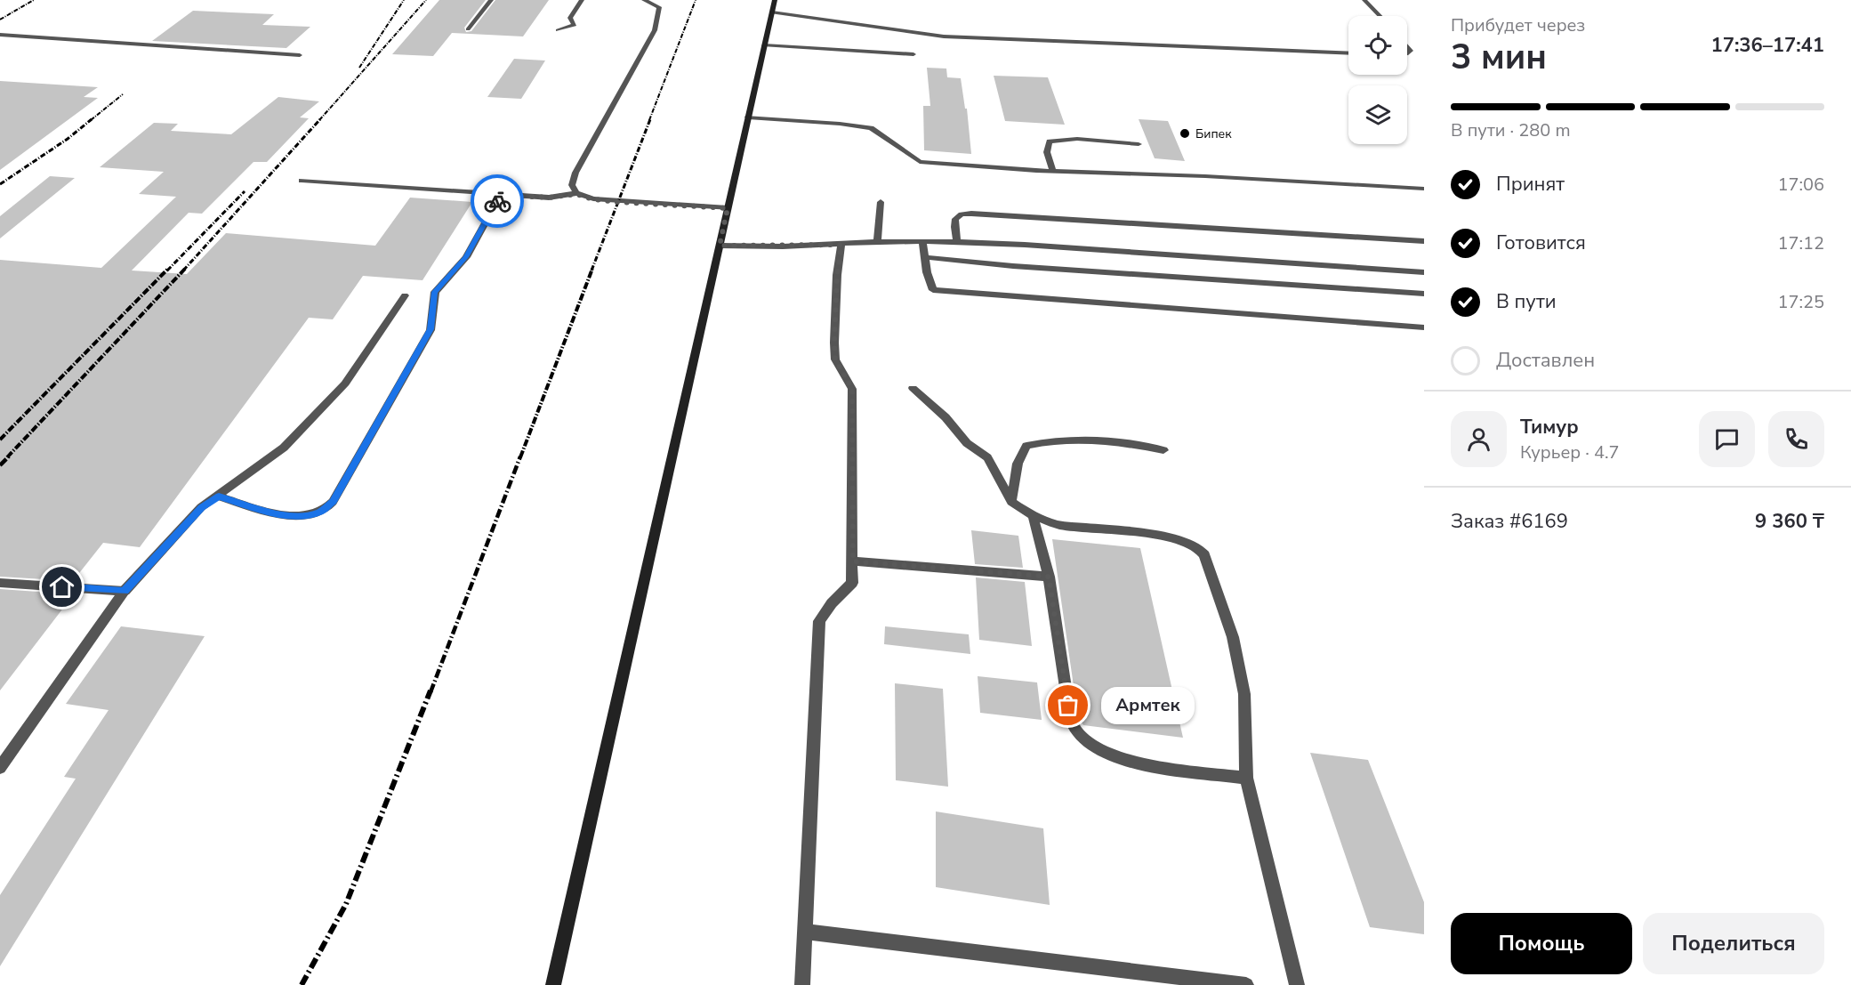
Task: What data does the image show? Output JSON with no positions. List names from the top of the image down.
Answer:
{
  "places": ["Бипек", "Армтек"],
  "page": {
    "heading": ["3 мин", "Прибудет через", "17:36–17:41"],
    "panel": [
      "Тимур",
      "Курьер · 4.7",
      "Заказ #6169",
      "9 360 ₸"
    ],
    "bar": "В пути · 280 m",
    "list": [
      ["Принят", "17:06"],
      ["Готовится", "17:12"],
      ["В пути", "17:25"],
      "Доставлен"
    ],
    "bubble": "Армтек",
    "buttons": ["Помощь", "Поделиться"]
  }
}
